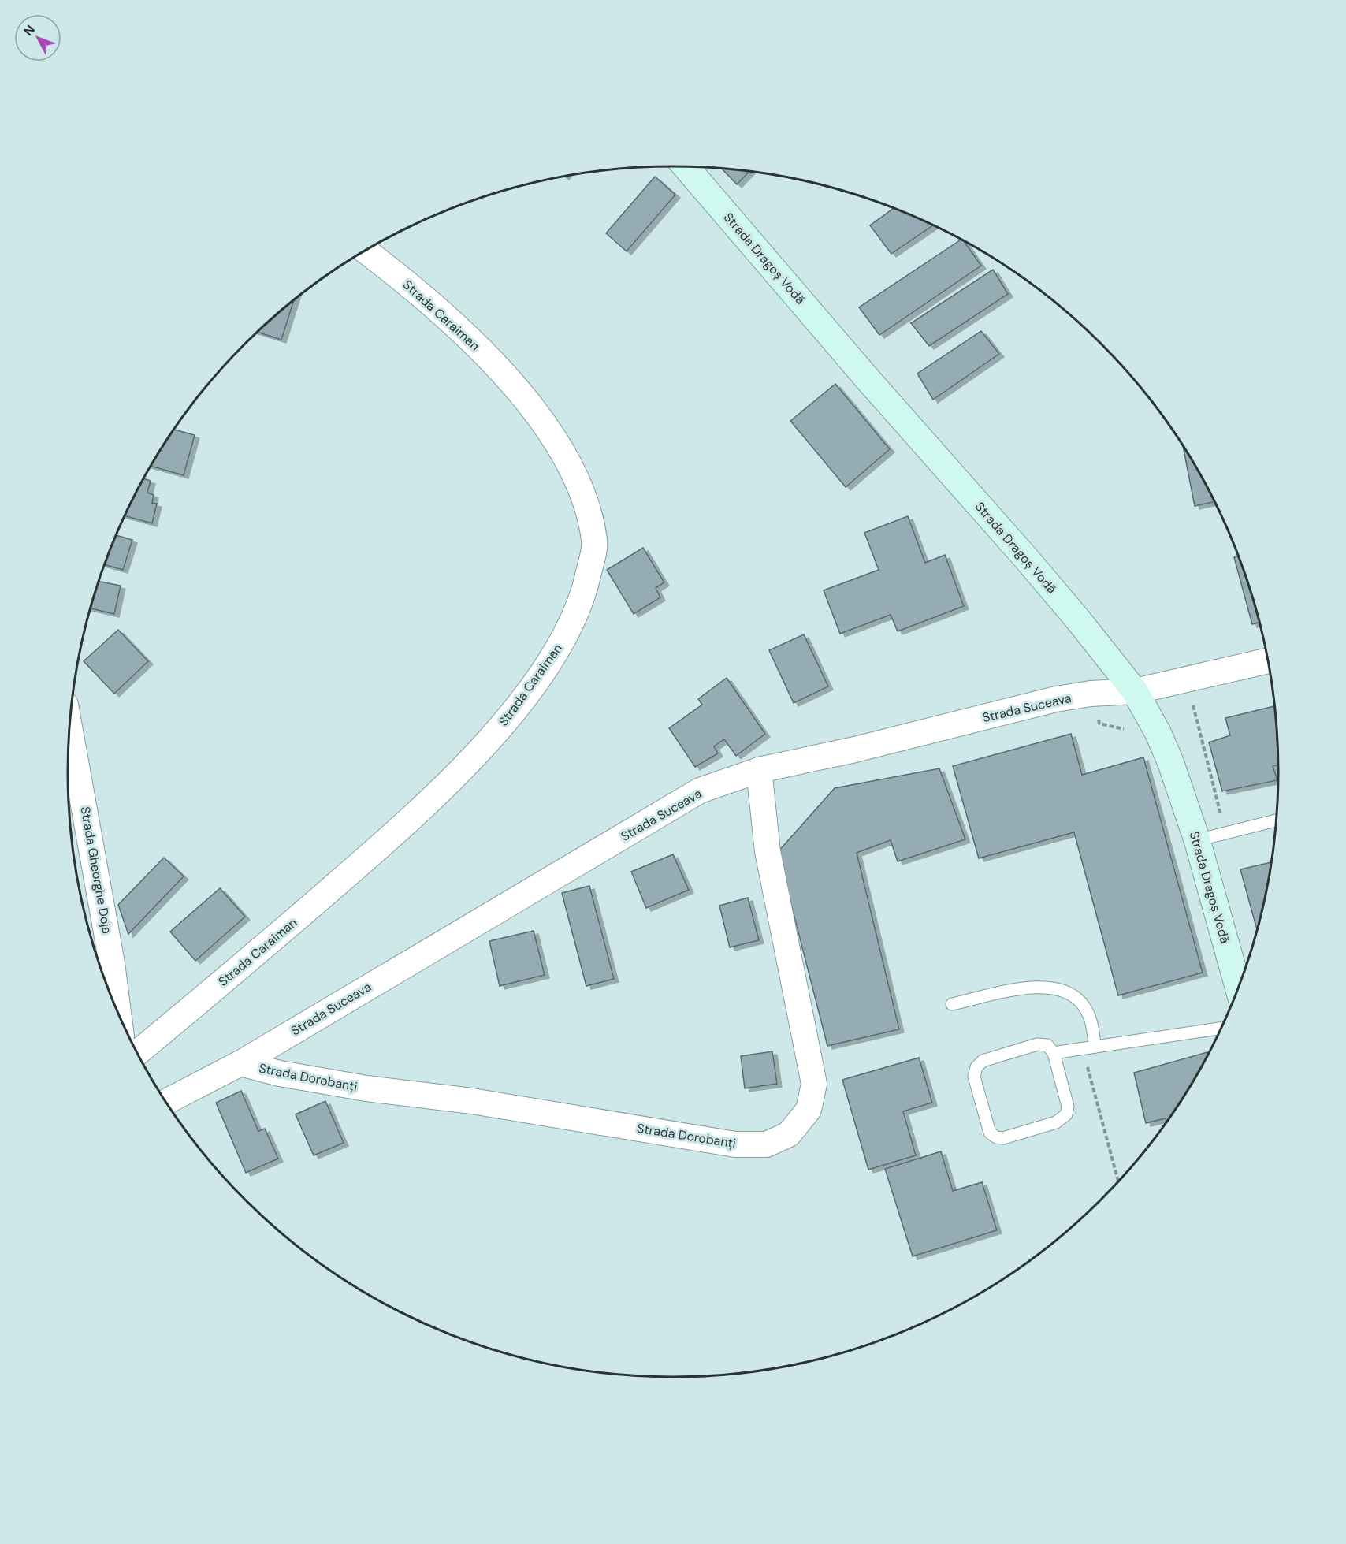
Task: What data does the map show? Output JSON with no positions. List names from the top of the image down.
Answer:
{
  "streets": {
    "main road": ["Strada Dragoș Vodă"],
    "street": [
      "Strada Caraiman",
      "Strada Suceava",
      "Strada Gheorghe Doja",
      "Strada Dorobanți"
    ]
  },
  "crossings": [
    ["Strada Dragoș Vodă", "Strada Suceava"],
    ["Strada Suceava", "Strada Dorobanți"]
  ],
  "north": "top left"
}
